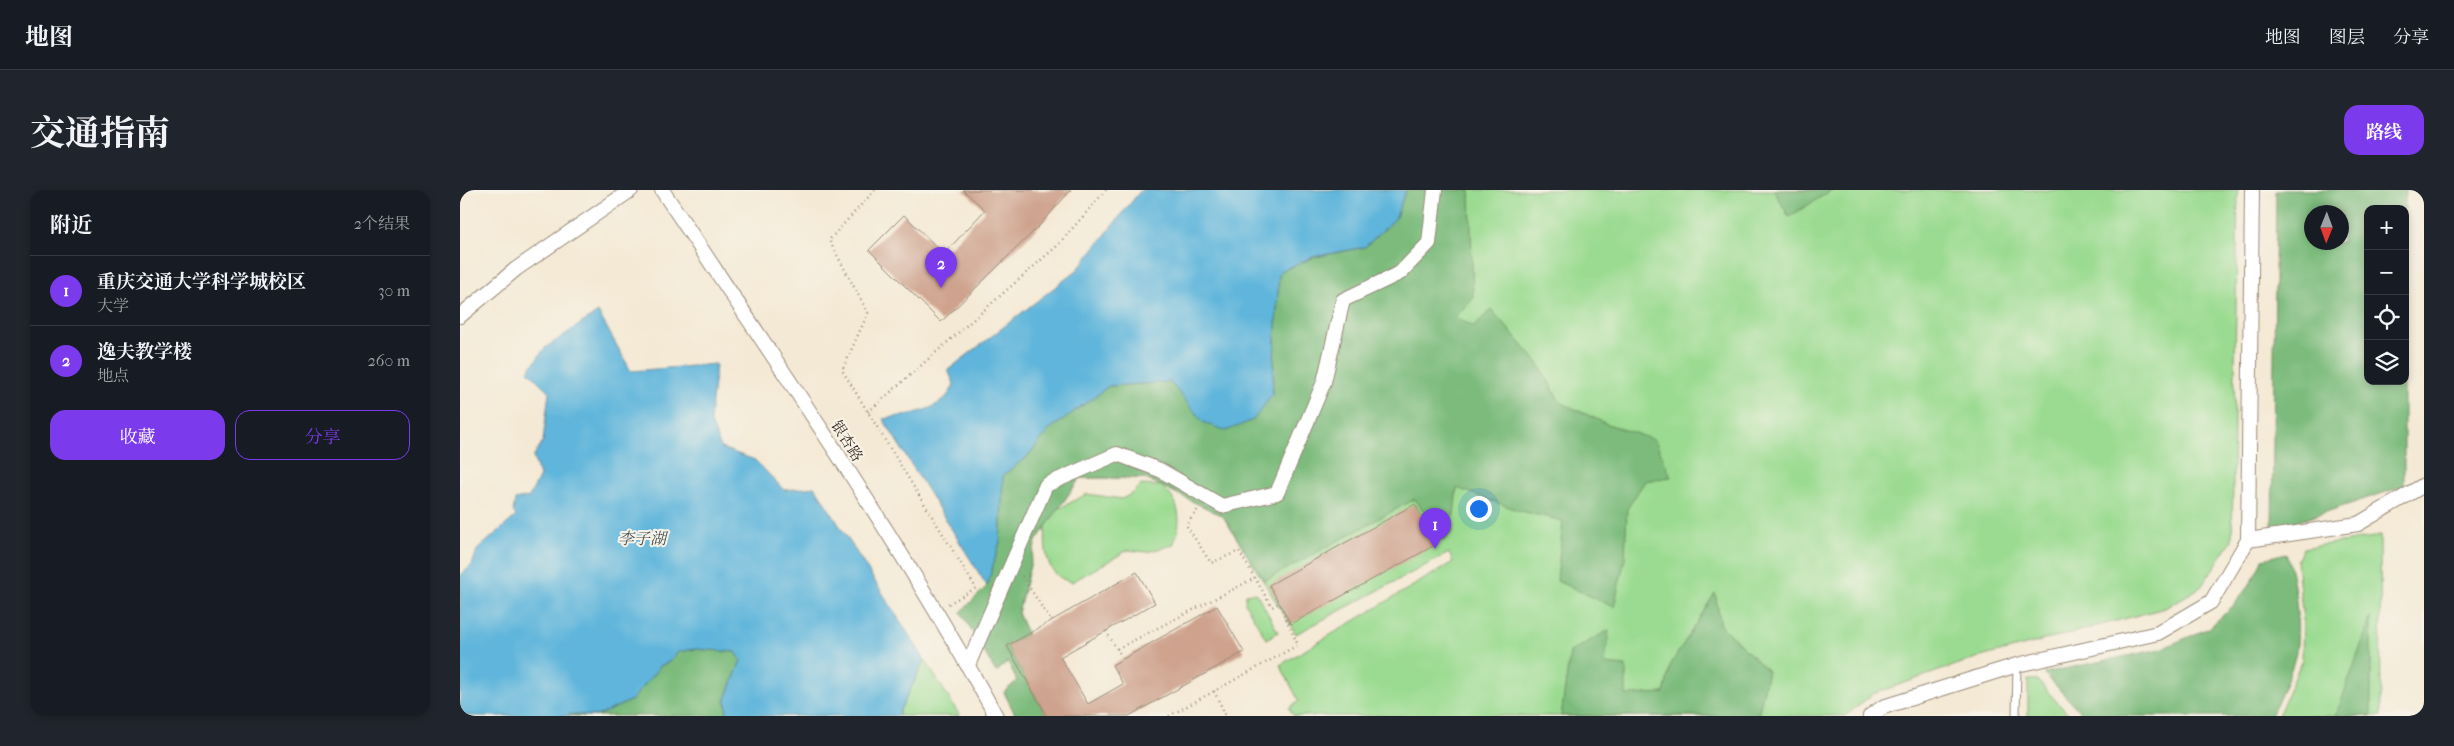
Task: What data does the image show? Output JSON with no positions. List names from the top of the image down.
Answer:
{
  "streets": {
    "street": ["银杏路"]
  },
  "water": ["李子湖"],
  "north": "bottom",
  "page": {
    "header": "地图",
    "nav": ["地图", "图层", "分享"],
    "title": "交通指南",
    "buttons": [
      "路线",
      ["收藏", "分享"]
    ],
    "heading": ["附近", "2个结果"],
    "map_buttons": ["+", "−"],
    "pins": ["2", "1"],
    "list": [
      {
        "mark": "1",
        "name": "重庆交通大学科学城校区",
        "note": "大学",
        "value": "30 m"
      },
      {
        "mark": "2",
        "name": "逸夫教学楼",
        "note": "地点",
        "value": "260 m"
      }
    ]
  }
}
